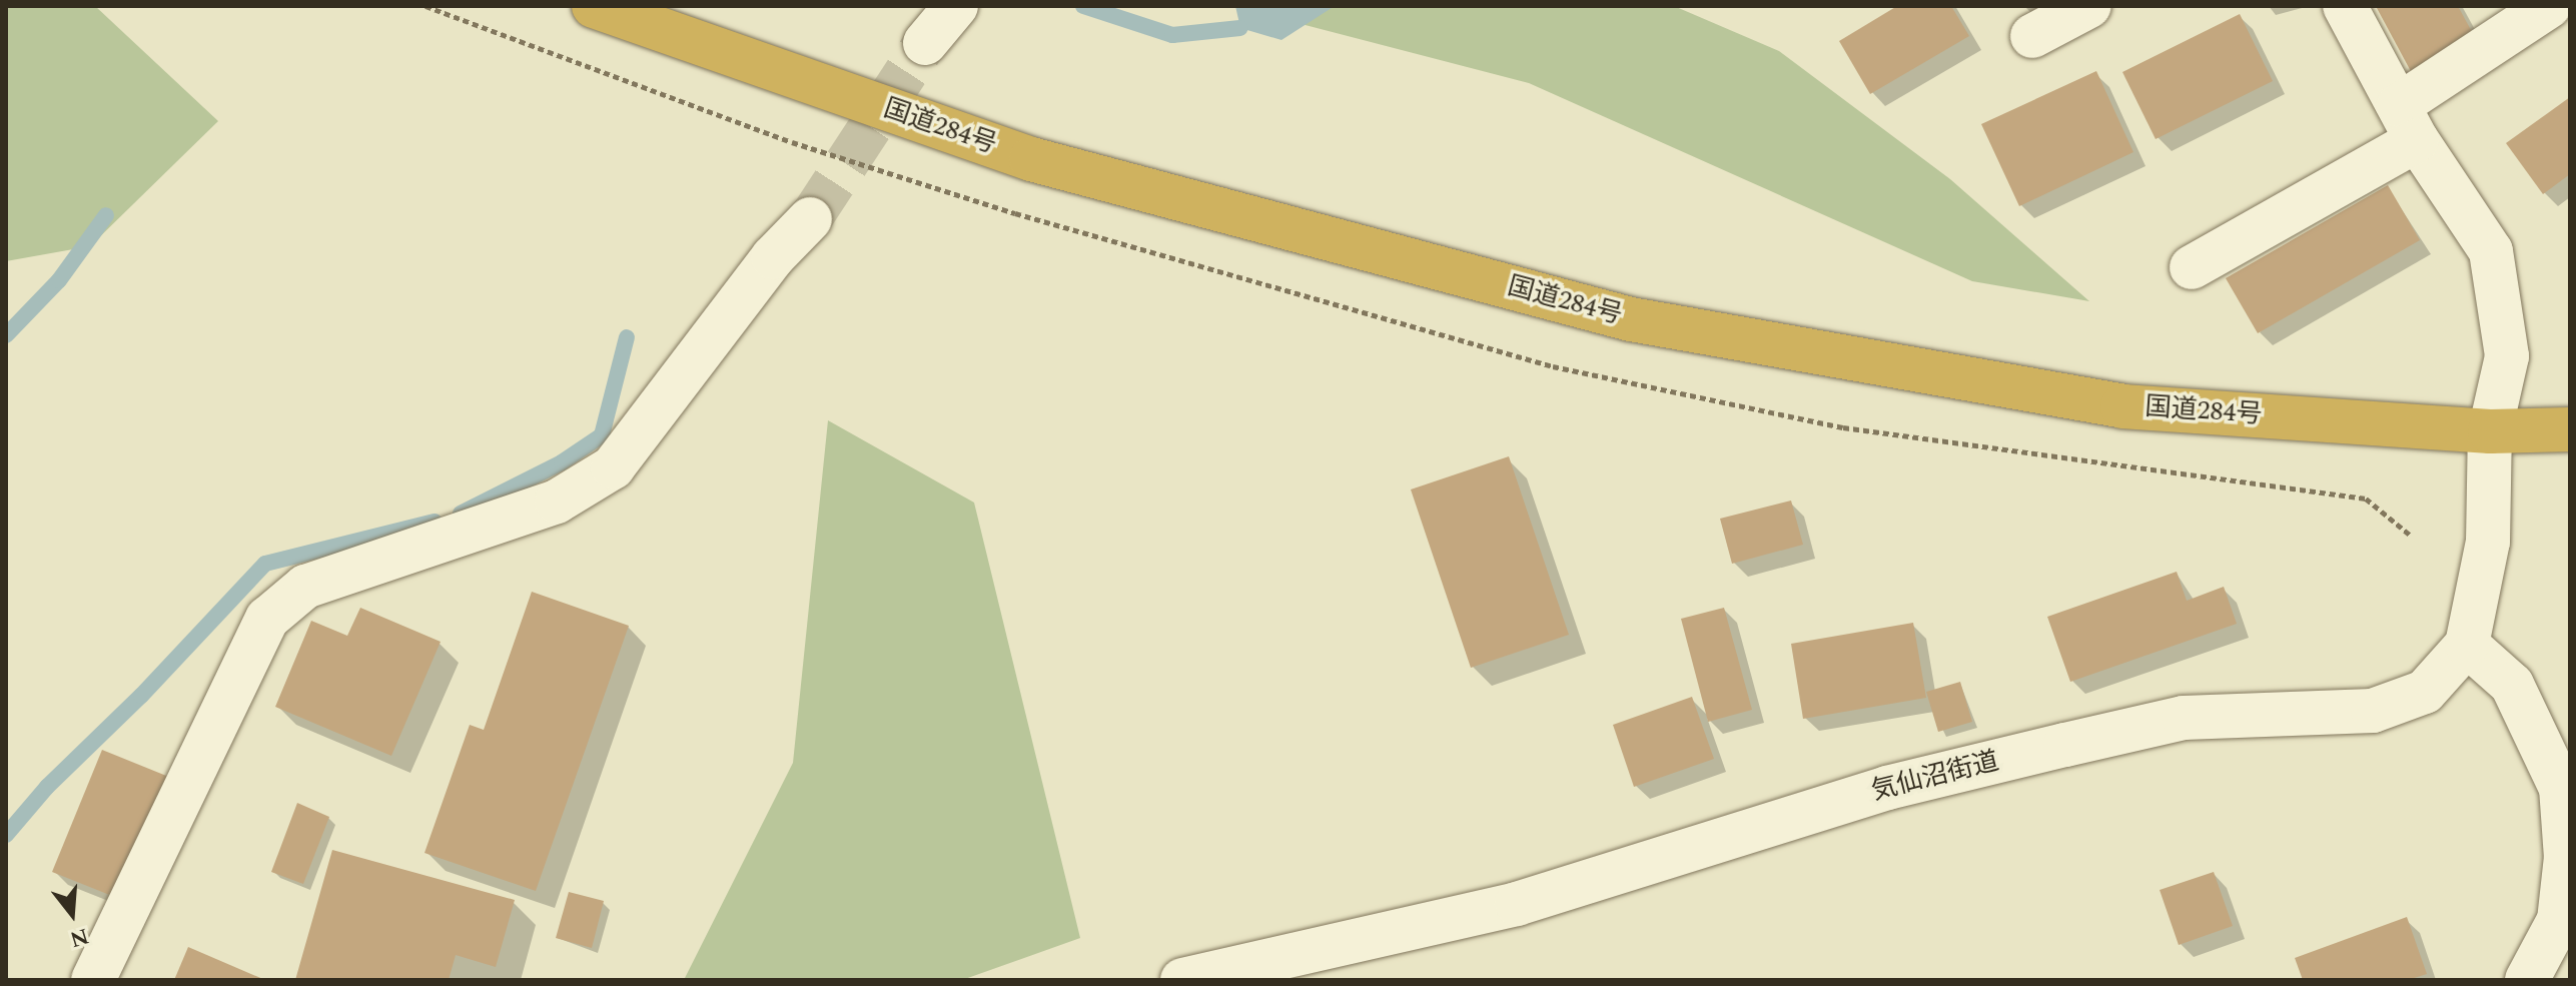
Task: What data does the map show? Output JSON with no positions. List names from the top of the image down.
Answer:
{
  "streets": {
    "highway": ["国道284号"],
    "street": ["気仙沼街道"]
  },
  "north": "bottom"
}
